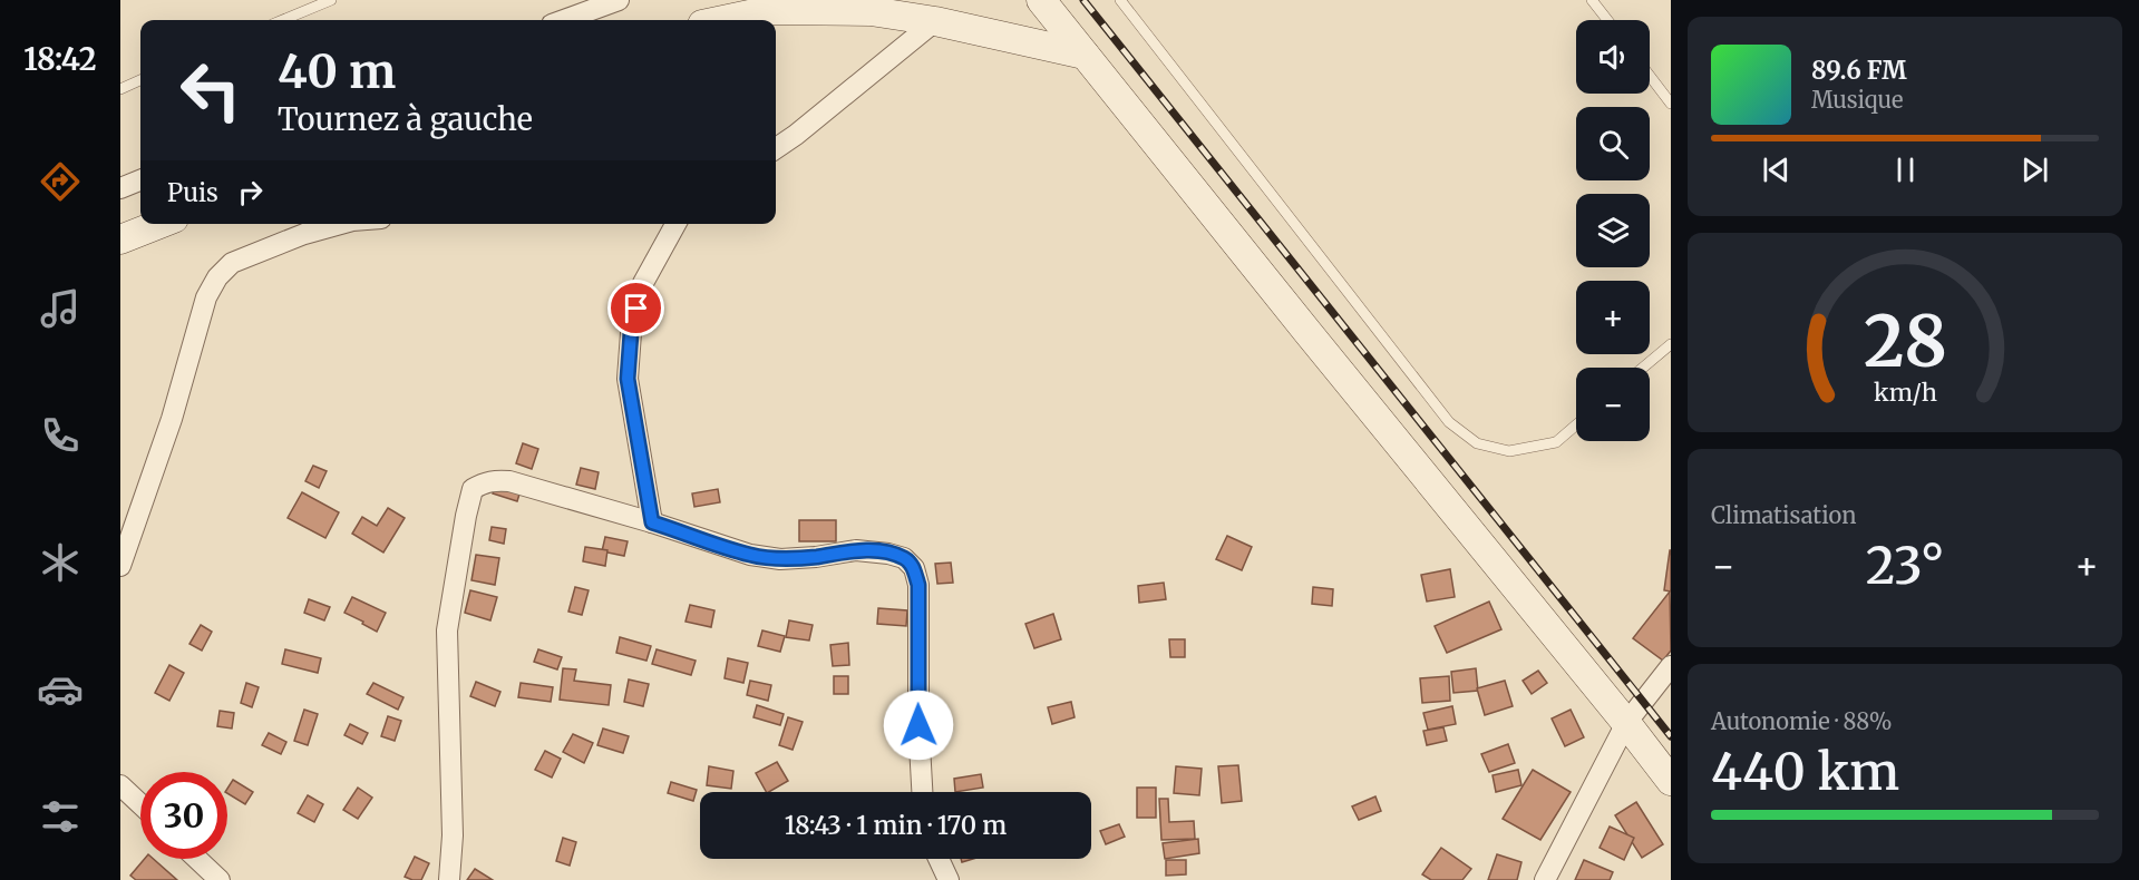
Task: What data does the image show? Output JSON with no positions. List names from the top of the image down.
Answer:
{
  "page": {
    "tabs": "18:42",
    "map_buttons": ["+", "−"],
    "turn": ["40 m", "Tournez à gauche"],
    "song": ["89.6 FM", "Musique"],
    "then": "Puis",
    "tile": [
      "Climatisation",
      ["Autonomie · 88%", "440 km"]
    ],
    "heat": ["−", "23°", "+"],
    "limit": "30",
    "trip": "18:43 · 1 min · 170 m",
    "gauge": ["28", "km/h"]
  }
}
